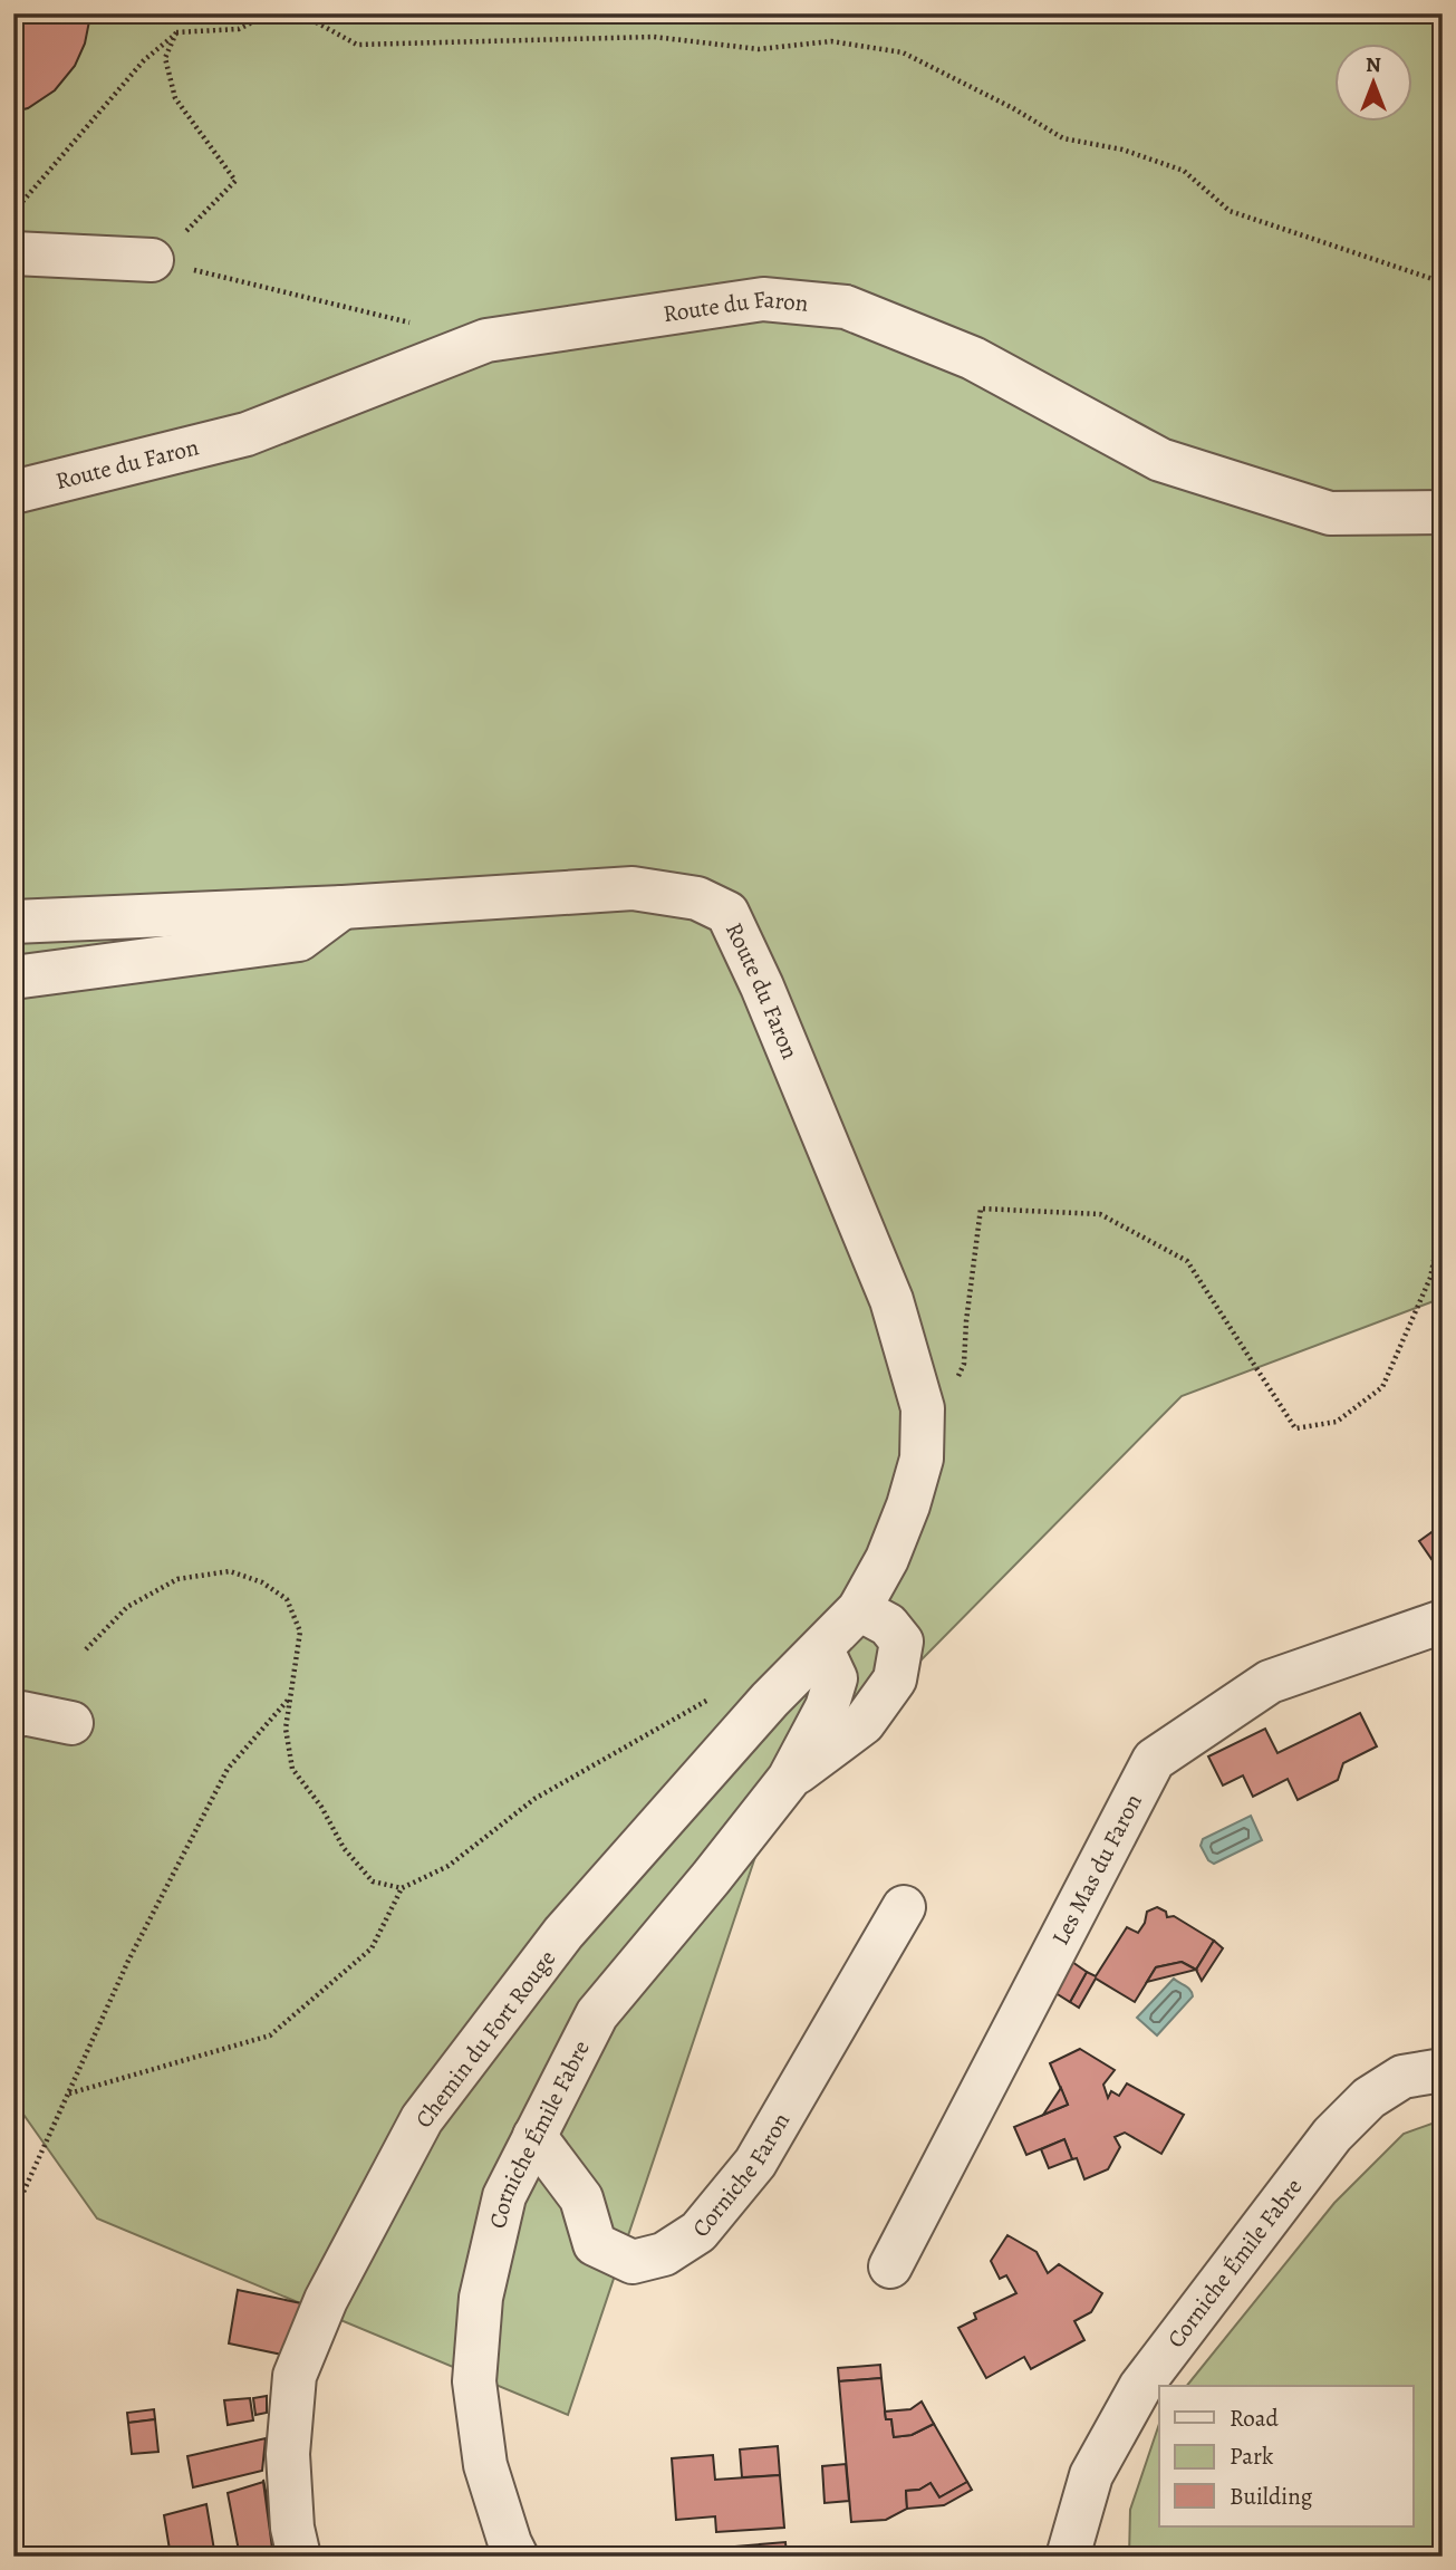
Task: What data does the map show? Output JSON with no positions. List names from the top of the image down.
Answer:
{
  "streets": {
    "street": [
      "Route du Faron",
      "Les Mas du Faron",
      "Chemin du Fort Rouge",
      "Corniche Émile Fabre",
      "Corniche Faron"
    ]
  },
  "crossings": [
    ["Route du Faron", "Chemin du Fort Rouge"],
    ["Route du Faron", "Corniche Émile Fabre"],
    ["Chemin du Fort Rouge", "Corniche Émile Fabre"],
    ["Corniche Émile Fabre", "Corniche Faron"]
  ],
  "legend": ["Road", "Park", "Building"],
  "north": "top"
}
